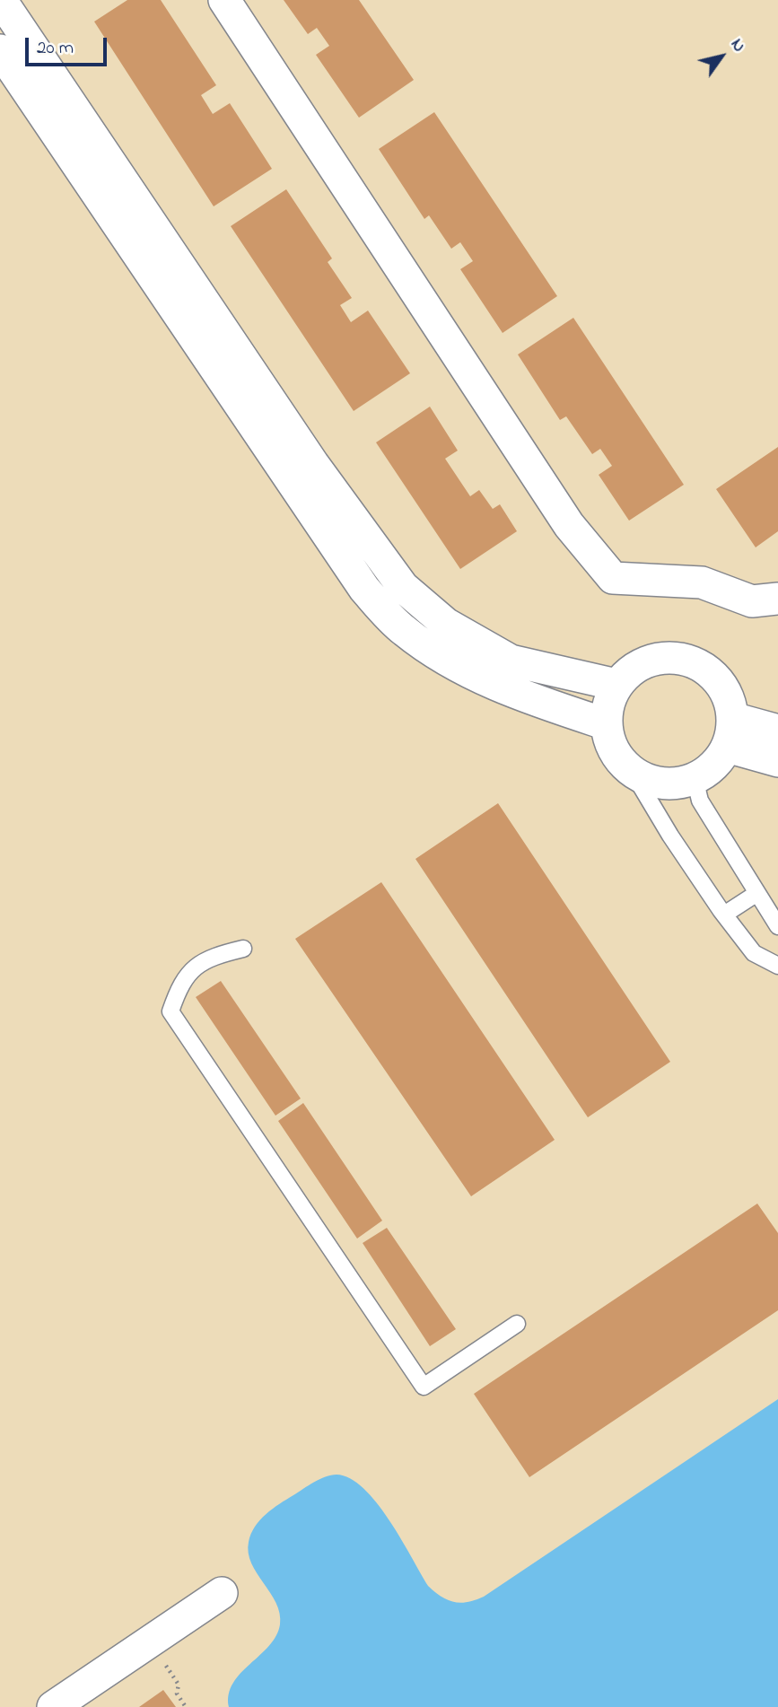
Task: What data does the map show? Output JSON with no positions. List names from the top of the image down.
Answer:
{
  "scale_bar": "20 m",
  "north": "top right"
}
